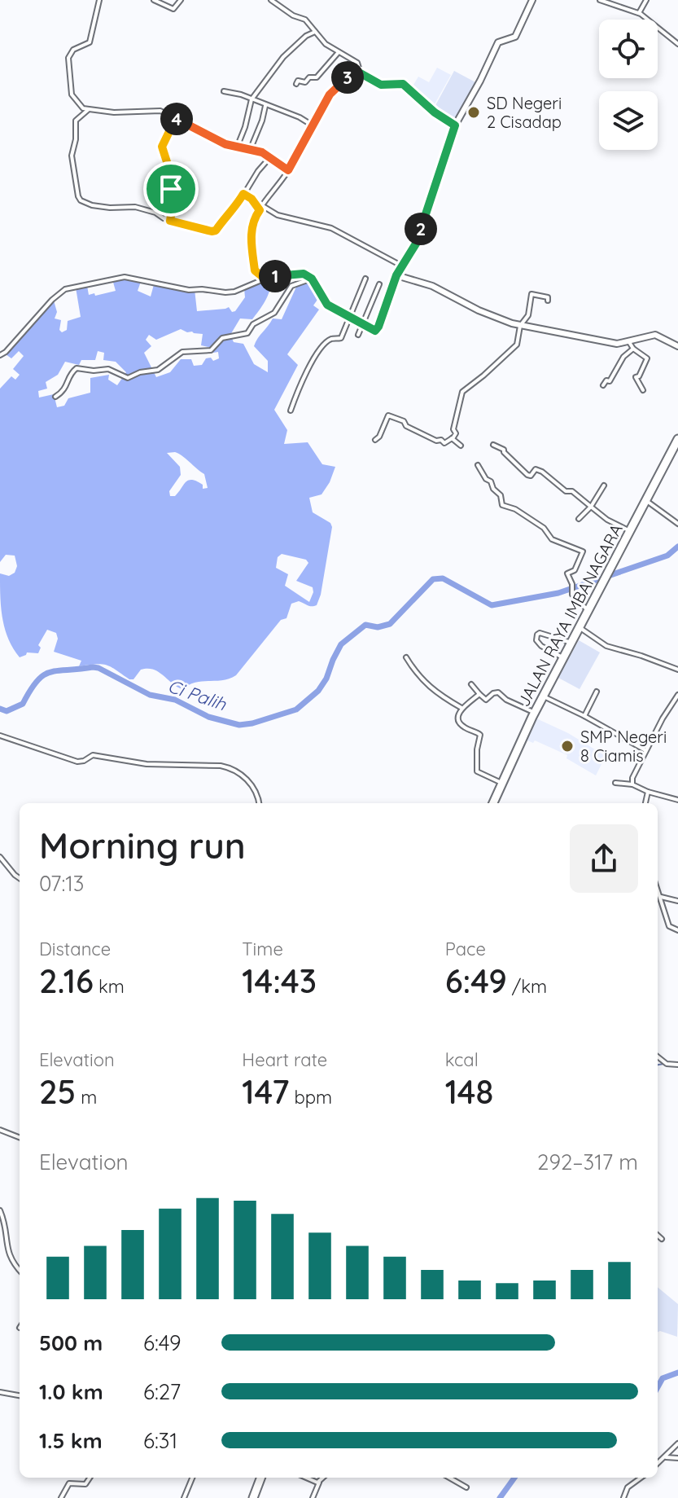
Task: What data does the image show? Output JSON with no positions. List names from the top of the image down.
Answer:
{
  "streets": {
    "highway": ["JALAN RAYA IMBANAGARA"]
  },
  "water": ["Ci Palih"],
  "places": ["SD Negeri 2 Cisadap", "SMP Negeri 8 Ciamis"],
  "page": {
    "pins": [
      "3",
      "4",
      "2",
      "1"
    ],
    "heading": ["Morning run", "07:13"],
    "stats": [
      ["Distance", "2.16 km"],
      ["Time", "14:43"],
      ["Pace", "6:49 /km"],
      ["Elevation", "25 m"],
      ["Heart rate", "147 bpm"],
      ["kcal", "148"]
    ],
    "chart": ["Elevation", "292–317 m"],
    "list": [
      {
        "name": "500 m",
        "note": "6:49"
      },
      {
        "name": "1.0 km",
        "note": "6:27"
      },
      {
        "name": "1.5 km",
        "note": "6:31"
      }
    ]
  }
}
